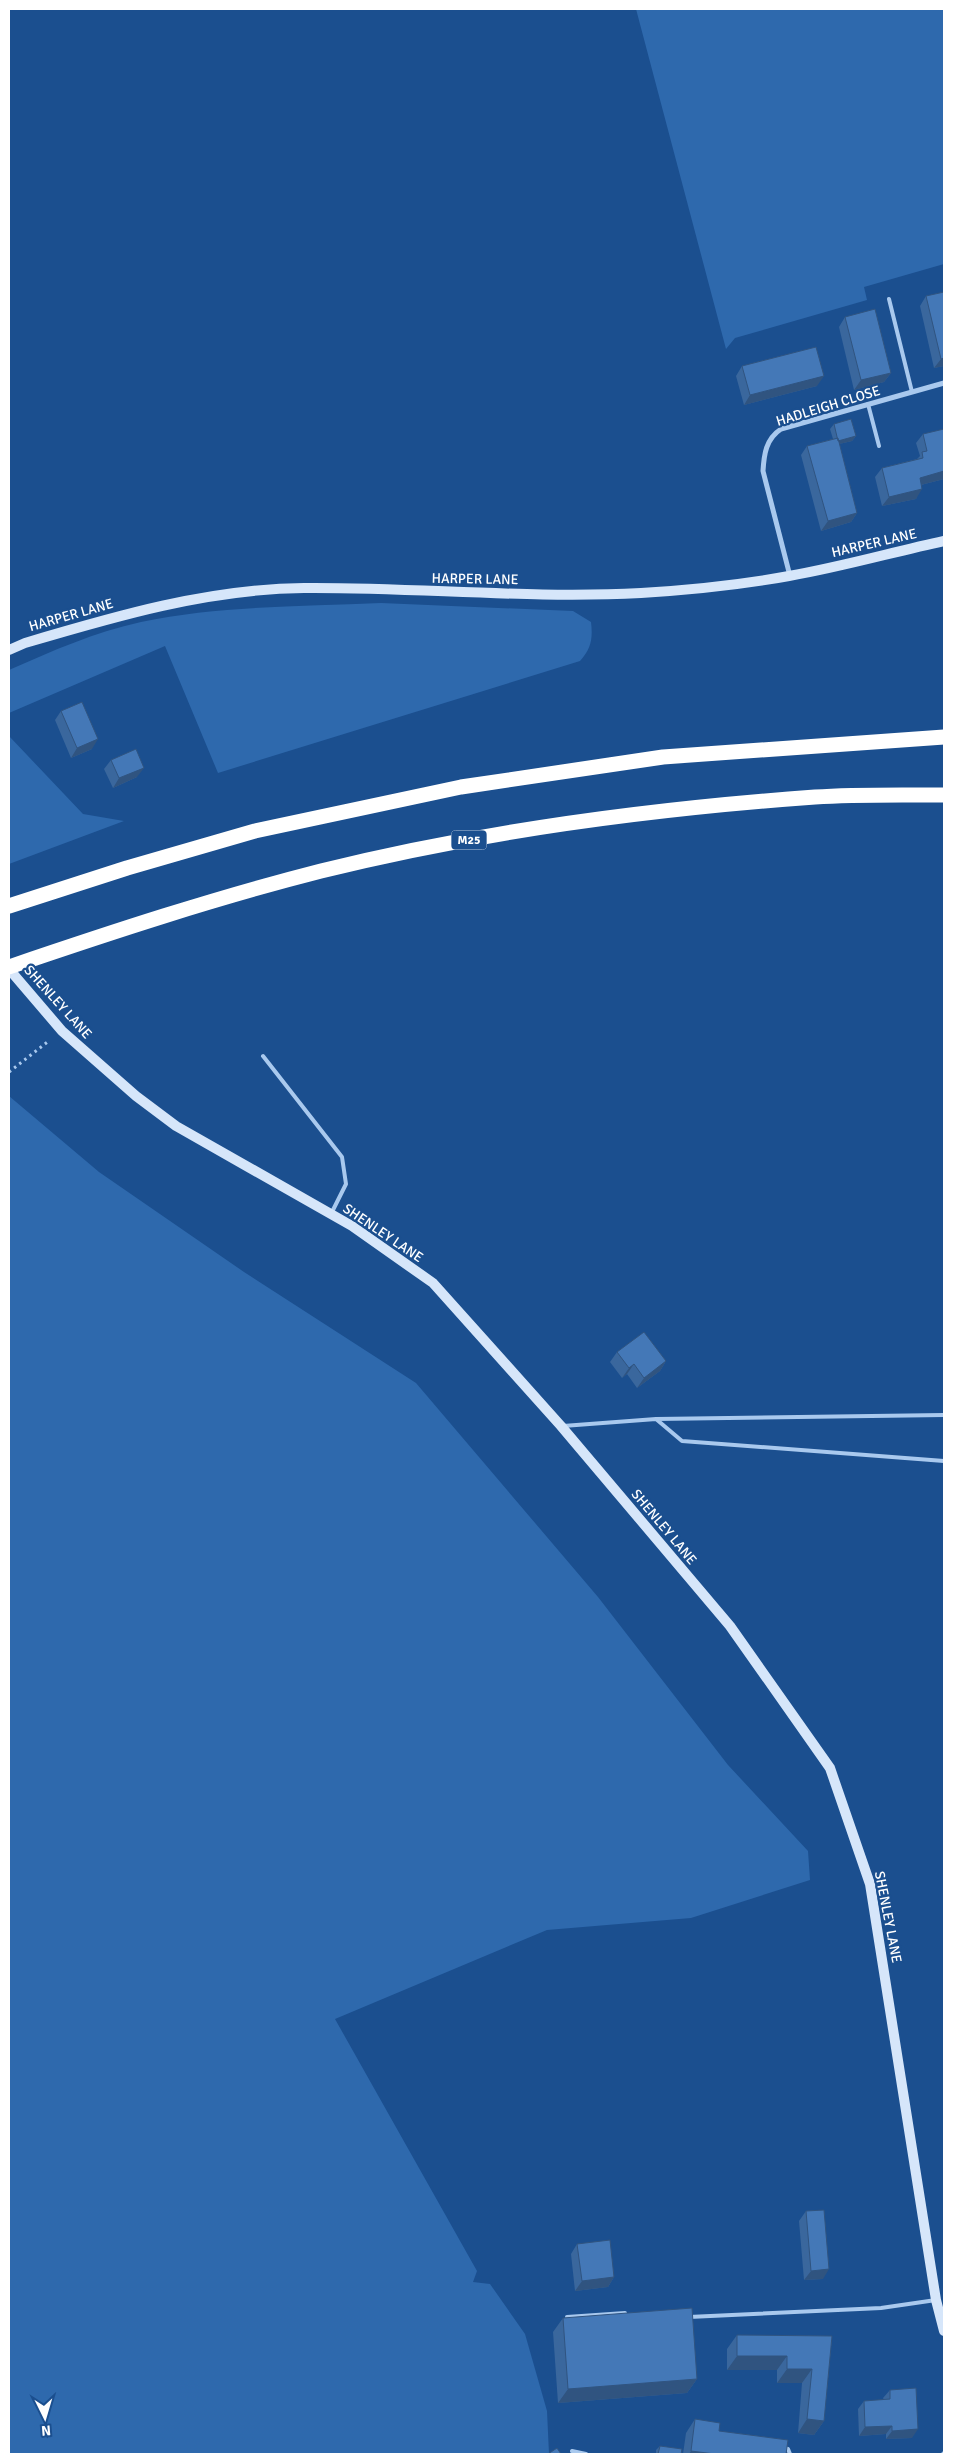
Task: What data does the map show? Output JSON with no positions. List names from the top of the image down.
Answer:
{
  "streets": {
    "highway": ["M25"],
    "main road": ["HARPER LANE", "SHENLEY LANE"],
    "street": ["HADLEIGH CLOSE"]
  },
  "crossings": [
    ["HADLEIGH CLOSE", "HARPER LANE"],
    ["M25", "SHENLEY LANE"]
  ],
  "north": "bottom"
}
